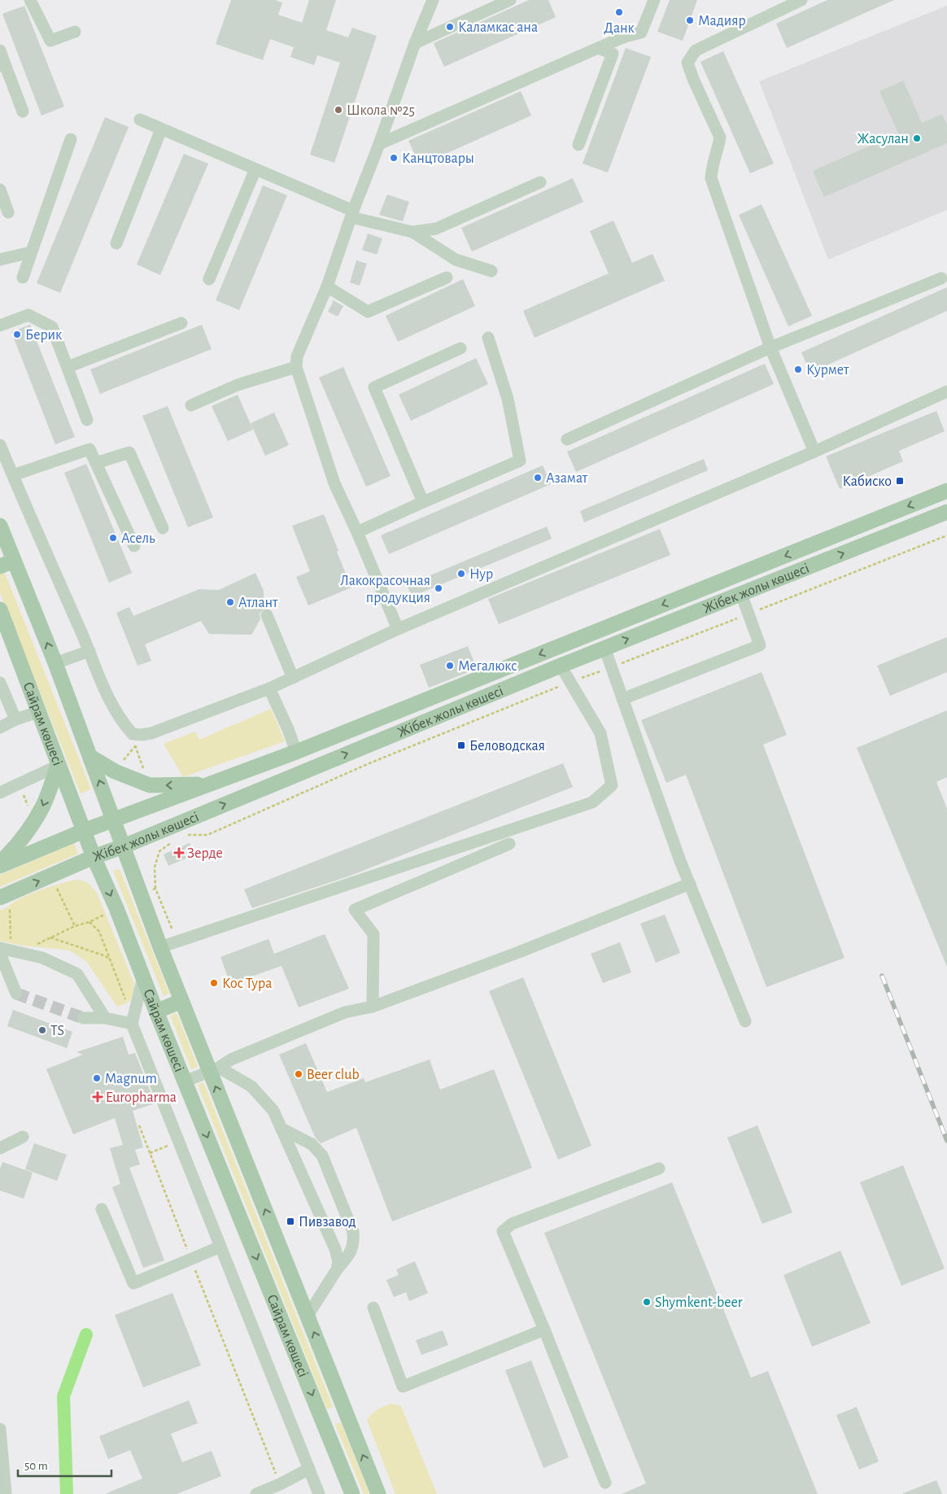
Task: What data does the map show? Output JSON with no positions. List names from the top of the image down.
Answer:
{
  "streets": {
    "main road": ["Жібек жолы көшесі", "Сайрам көшесі"]
  },
  "crossings": [
    ["Жібек жолы көшесі", "Сайрам көшесі"]
  ],
  "places": {
    "other": [
      "Данк",
      "Мадияр",
      "Каламкас ана",
      "Школа №25",
      "Жасулан",
      "Канцтовары",
      "Берик",
      "Курмет",
      "Азамат",
      "Асель",
      "Нур",
      "Лакокрасочная продукция",
      "Атлант",
      "Мегалюкс",
      "Кос Тура",
      "TS",
      "Beer club",
      "Magnum",
      "Shymkent-beer"
    ],
    "transit": ["Кабиско", "Беловодская", "Пивзавод"],
    "health": ["Зерде", "Europharma"]
  },
  "scale_bar": "50 m"
}
